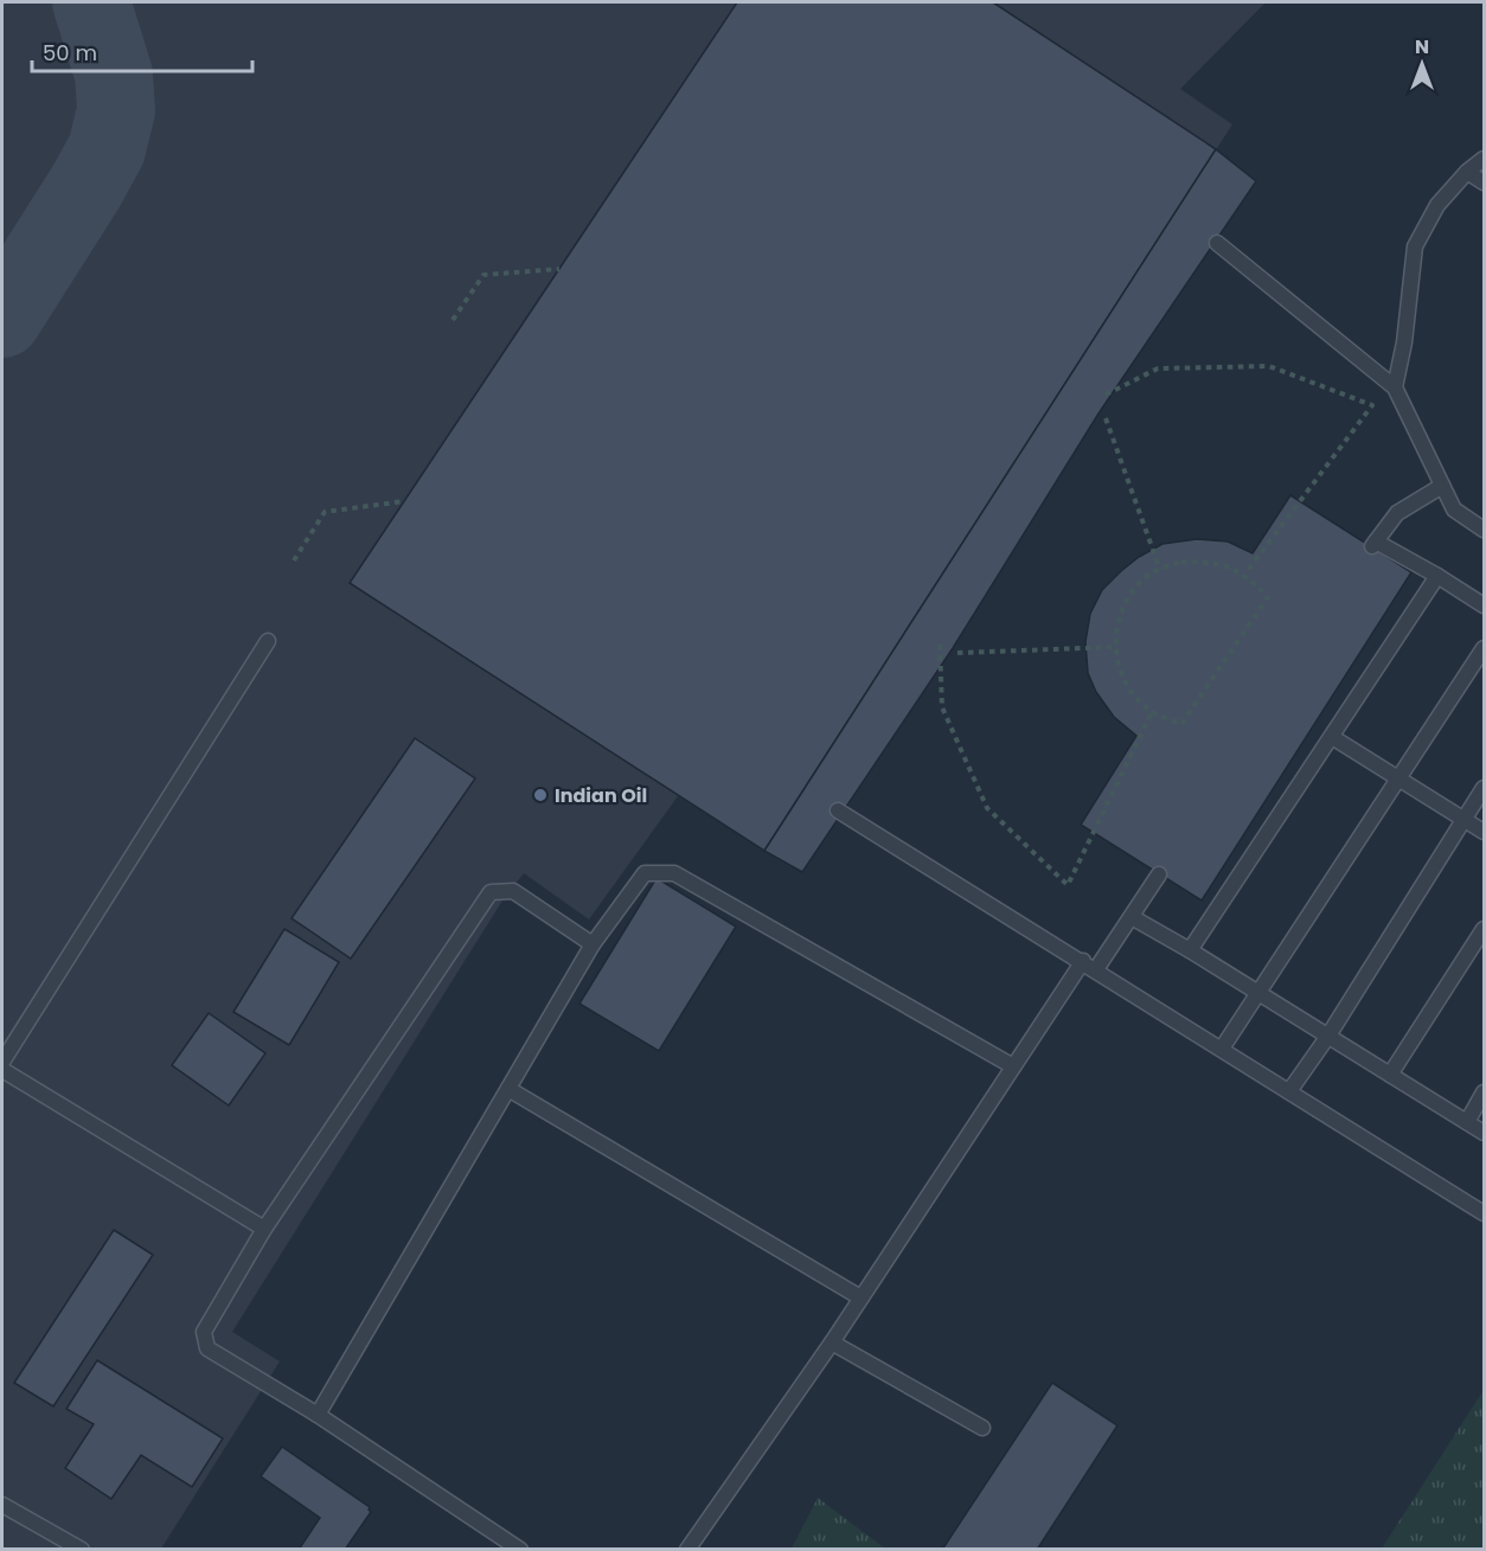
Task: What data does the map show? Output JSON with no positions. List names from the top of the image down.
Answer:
{
  "places": ["Indian Oil"],
  "scale_bar": "50 m",
  "north": "top"
}
